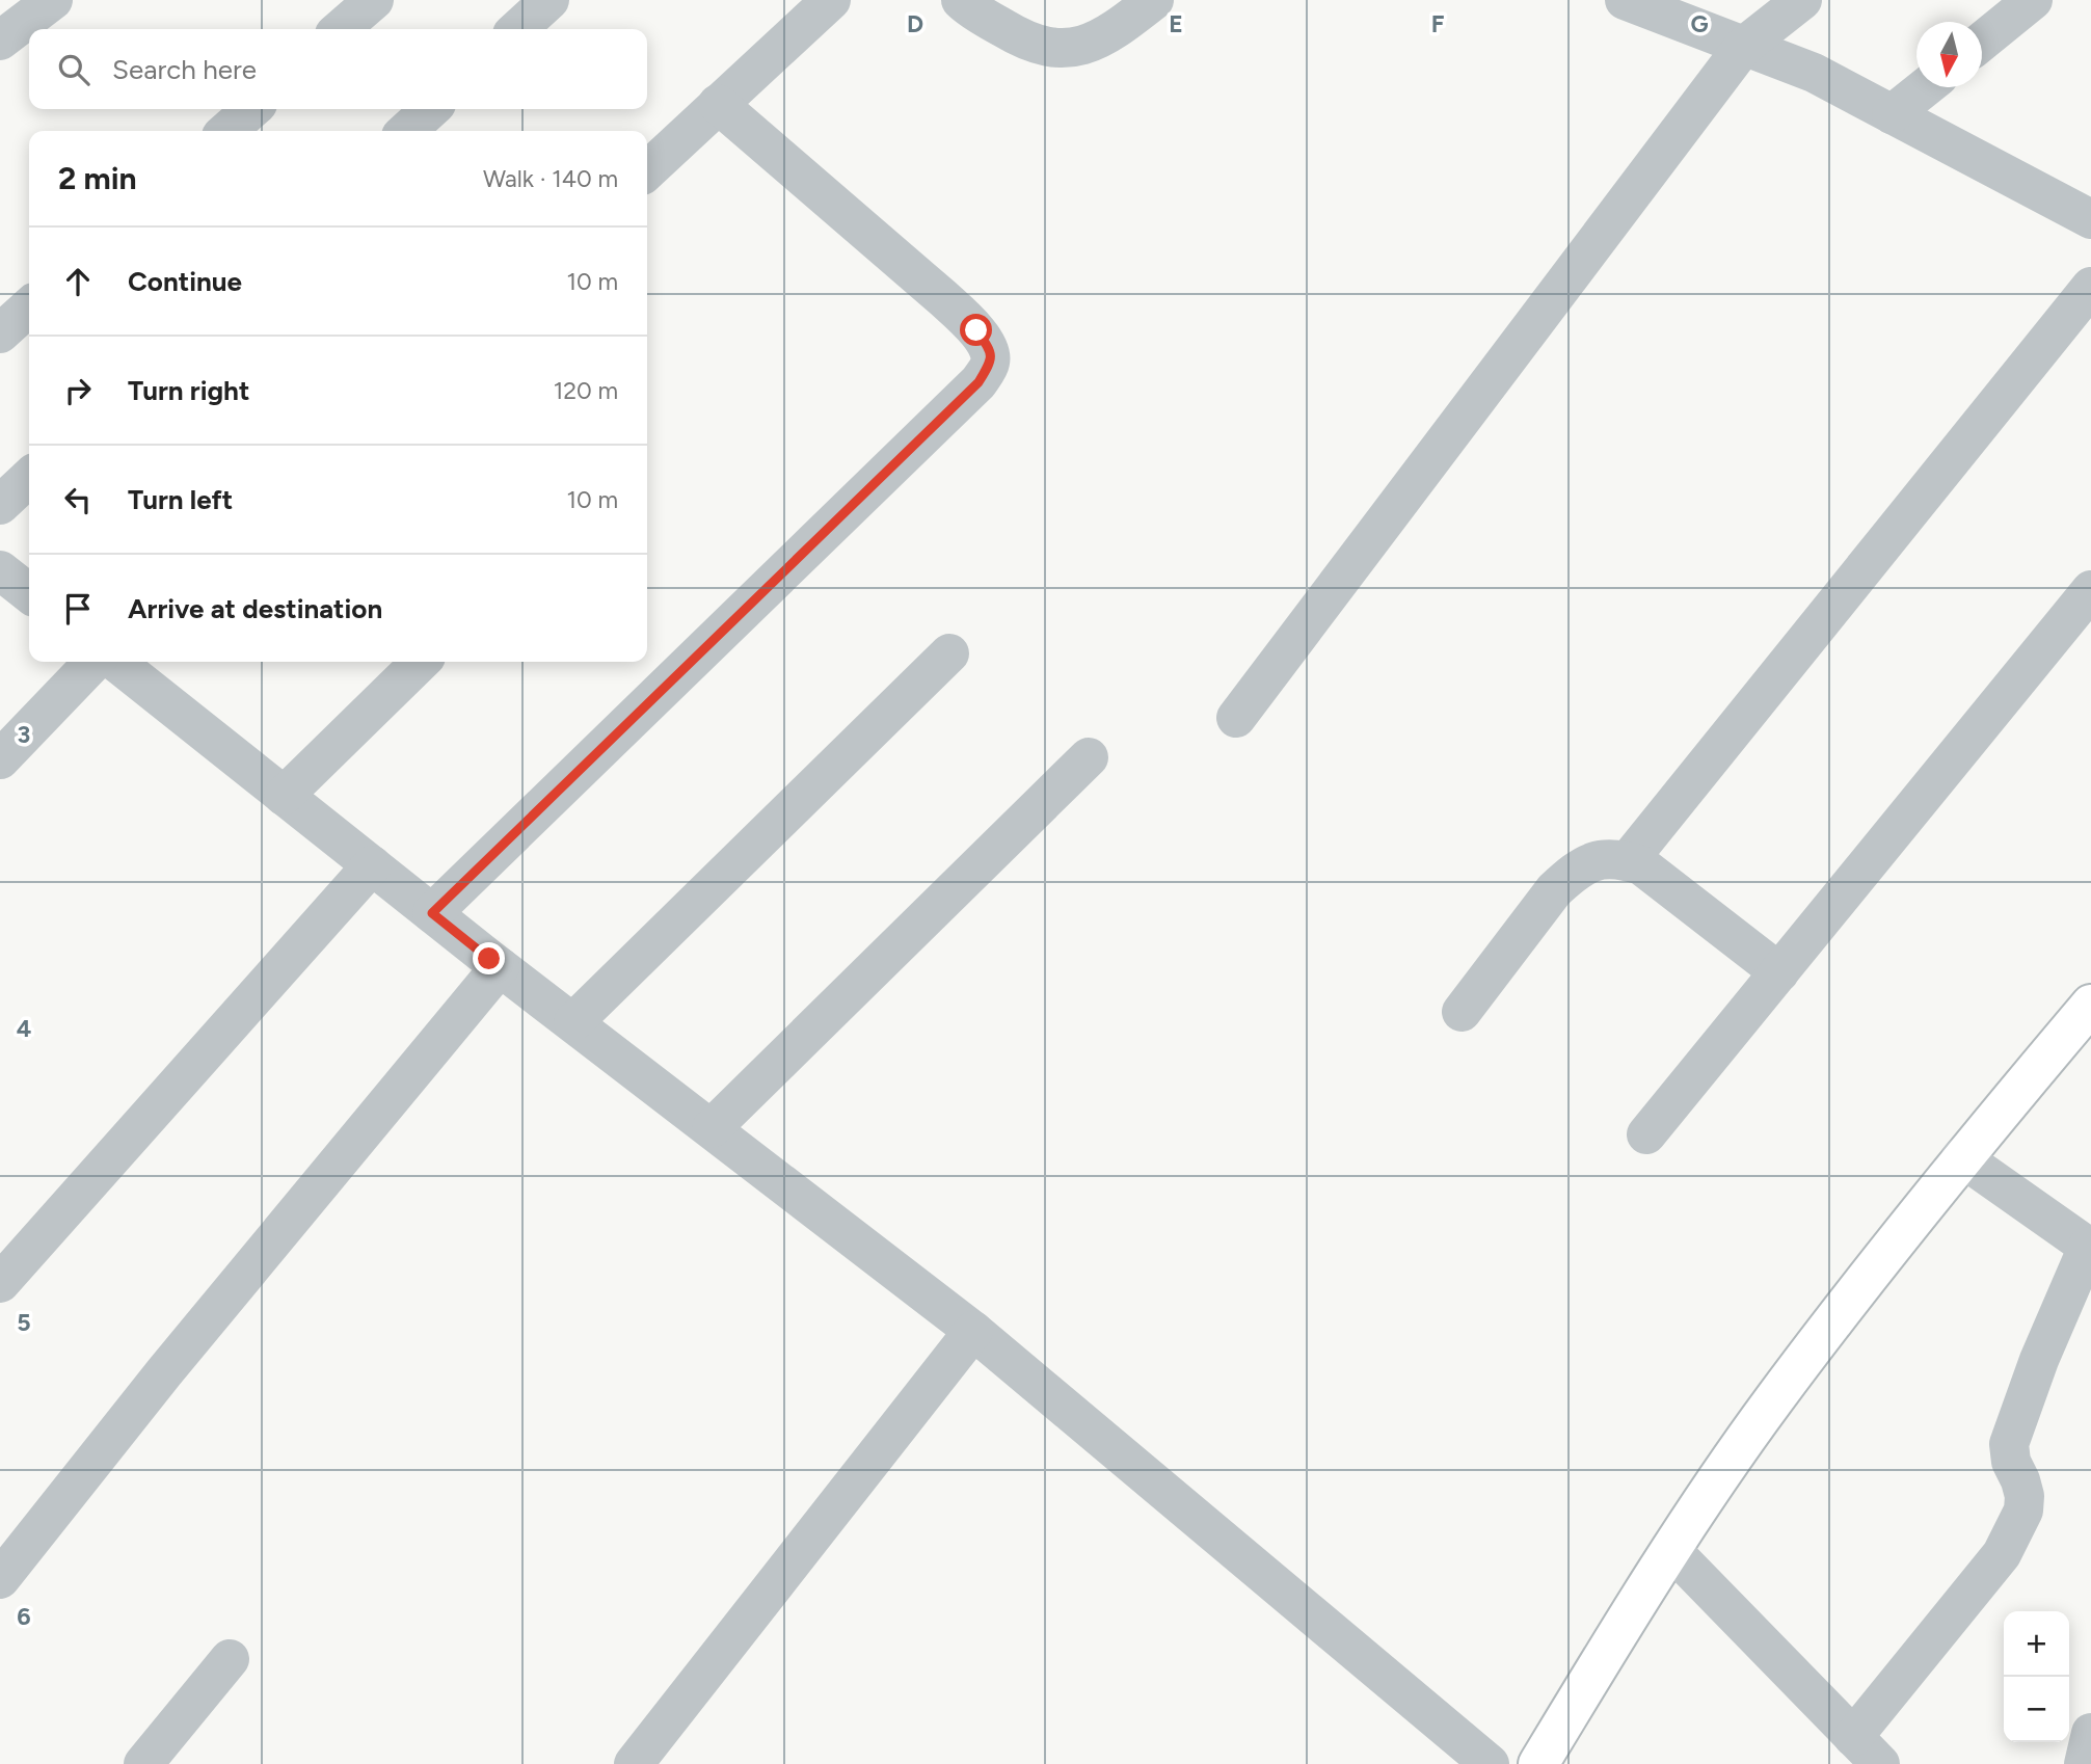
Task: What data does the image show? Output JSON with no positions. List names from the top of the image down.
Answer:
{
  "north": "bottom",
  "page": {
    "search": "Search here",
    "heading": ["2 min", "Walk · 140 m"],
    "list": [
      ["Continue", "10 m"],
      ["Turn right", "120 m"],
      ["Turn left", "10 m"],
      "Arrive at destination"
    ],
    "map_buttons": ["+", "−"]
  },
  "grid": {
    "columns": [
      "D",
      "E",
      "F",
      "G"
    ],
    "rows": [
      "3",
      "4",
      "5",
      "6"
    ]
  }
}
